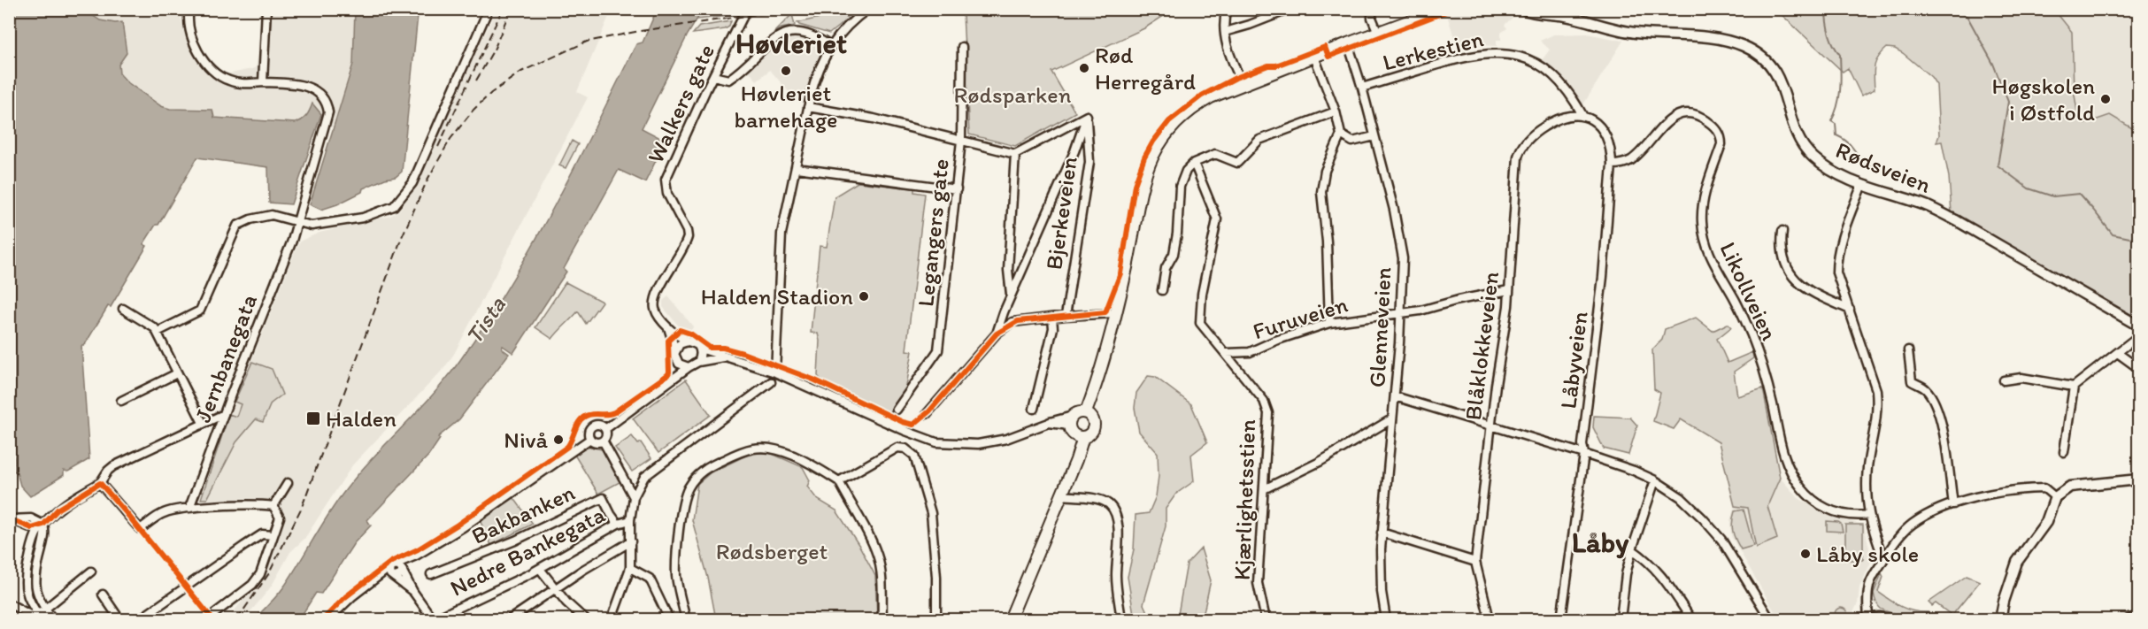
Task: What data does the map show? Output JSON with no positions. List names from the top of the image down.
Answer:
{
  "streets": {
    "main road": ["Rødsveien"],
    "street": [
      "Lerkestien",
      "Walkers gate",
      "Bjerkeveien",
      "Legangers gate",
      "Likollveien",
      "Furuveien",
      "Glenneveien",
      "Blåklokkeveien",
      "Jernbanegata",
      "Låbyveien",
      "Kjærlighetsstien",
      "Bakbanken",
      "Nedre Bankegata"
    ]
  },
  "crossings": [
    ["Lerkestien", "Glenneveien"],
    ["Lerkestien", "Blåklokkeveien"],
    ["Lerkestien", "Låbyveien"],
    ["Likollveien", "Låbyveien"],
    ["Furuveien", "Glenneveien"],
    ["Furuveien", "Blåklokkeveien"],
    ["Furuveien", "Kjærlighetsstien"],
    ["Blåklokkeveien", "Låbyveien"],
    ["Bakbanken", "Nedre Bankegata"]
  ],
  "districts": ["Høvleriet", "Låby"],
  "water": ["Tista"],
  "parks": ["Rødsparken", "Rødsberget"],
  "places": {
    "other": [
      "Rød Herregård",
      "Høvleriet barnehage",
      "Høgskolen i Østfold",
      "Halden Stadion",
      "Nivå",
      "Låby skole"
    ],
    "transit": ["Halden"]
  }
}
